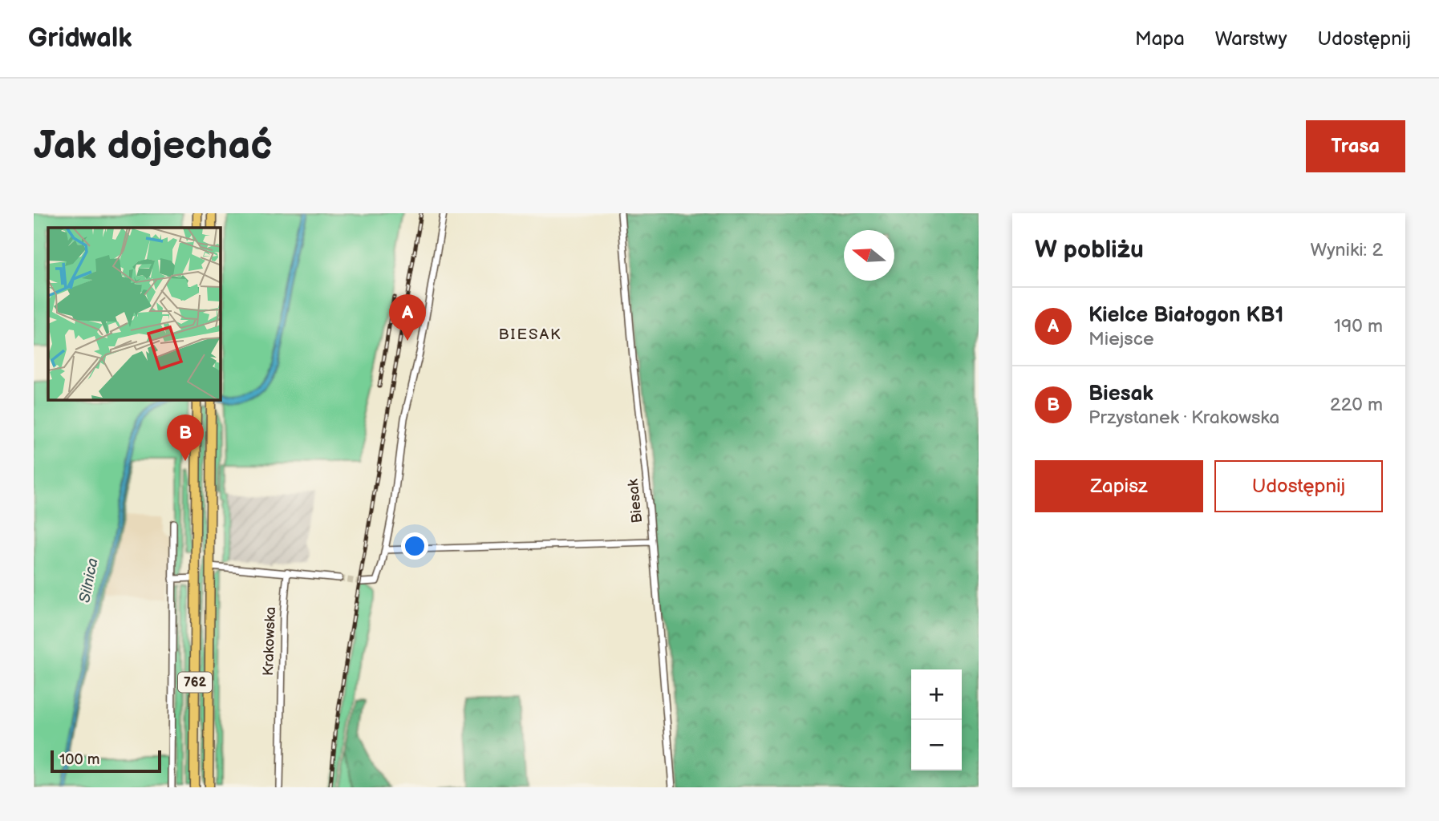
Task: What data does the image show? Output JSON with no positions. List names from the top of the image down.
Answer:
{
  "streets": {
    "main road": ["762"],
    "street": ["Biesak", "Krakowska"]
  },
  "districts": ["BIESAK"],
  "water": ["Silnica"],
  "scale_bar": "100 m",
  "north": "left",
  "page": {
    "header": "Gridwalk",
    "nav": ["Mapa", "Warstwy", "Udostępnij"],
    "buttons": [
      "Trasa",
      ["Zapisz", "Udostępnij"]
    ],
    "title": "Jak dojechać",
    "heading": ["W pobliżu", "Wyniki: 2"],
    "list": [
      {
        "mark": "A",
        "name": "Kielce Białogon KB1",
        "note": "Miejsce",
        "value": "190 m"
      },
      {
        "mark": "B",
        "name": "Biesak",
        "note": "Przystanek · Krakowska",
        "value": "220 m"
      }
    ],
    "pins": ["A", "B"],
    "map_buttons": ["+", "−"],
    "scale": "100 m"
  }
}
